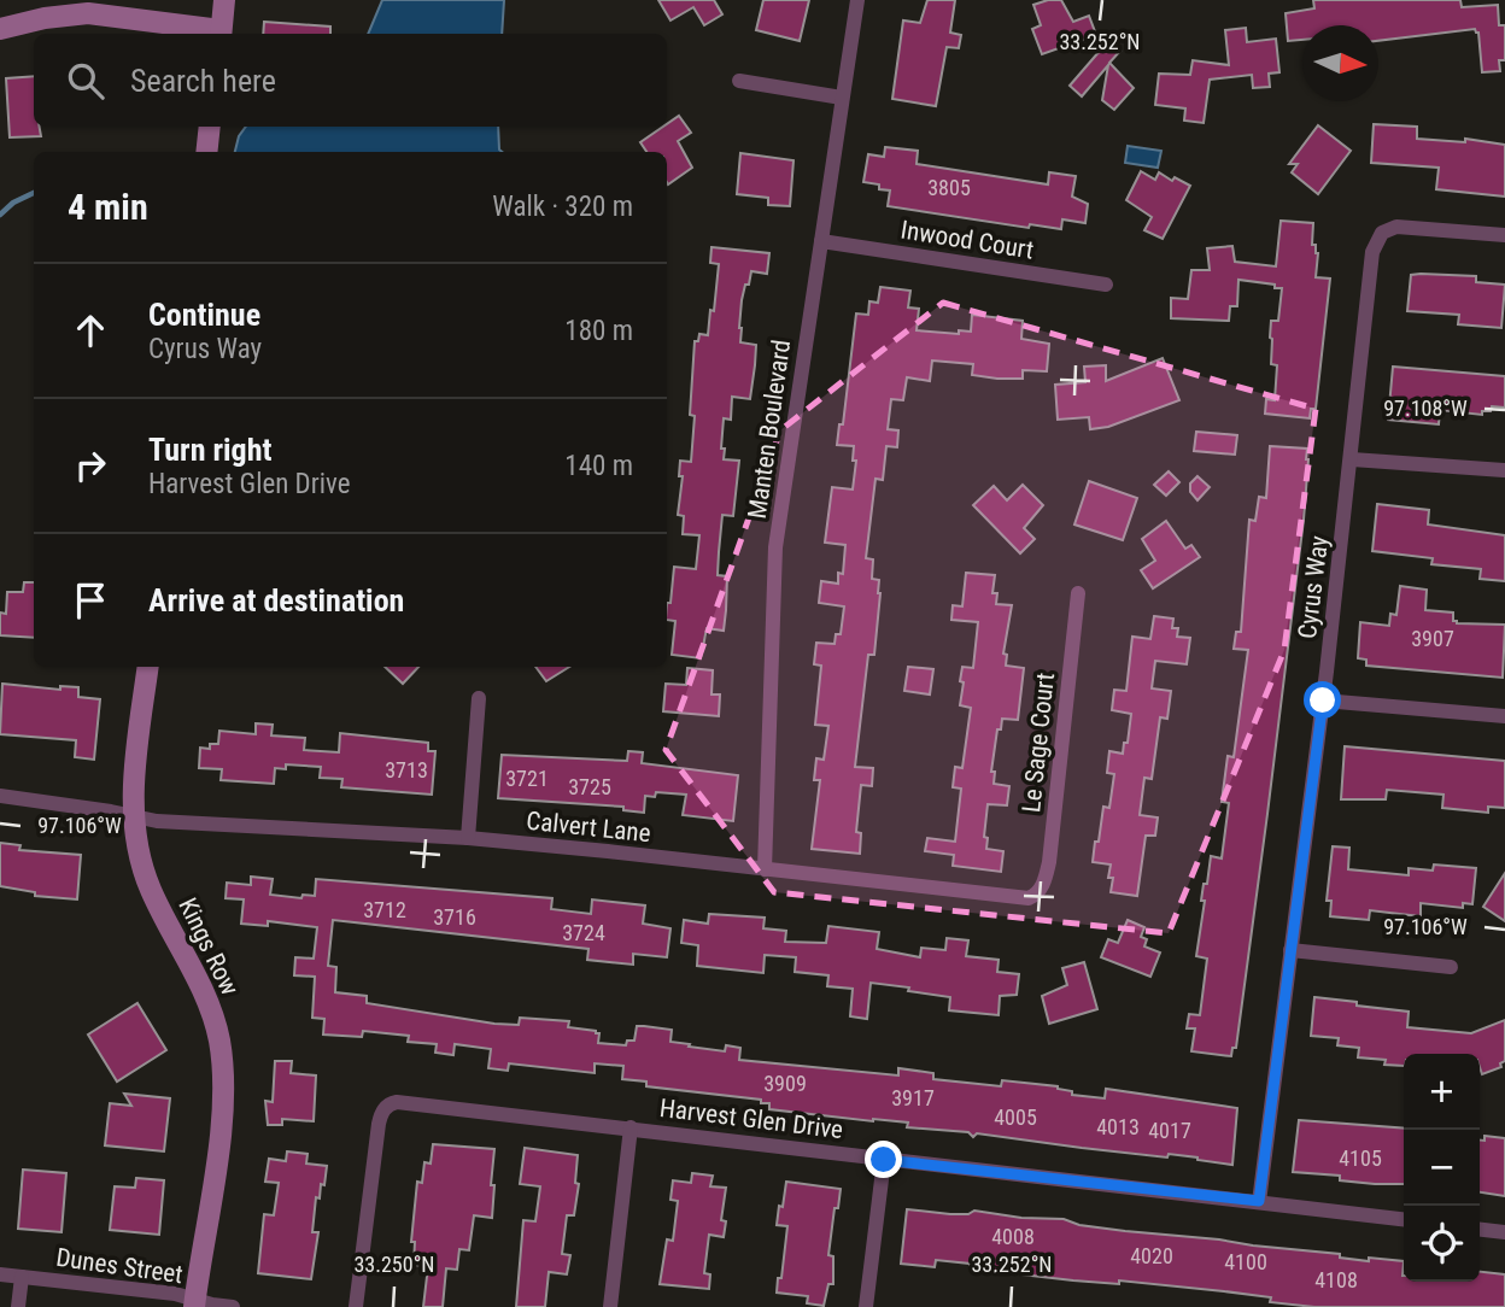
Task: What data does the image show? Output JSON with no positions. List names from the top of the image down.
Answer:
{
  "streets": {
    "street": [
      "Inwood Court",
      "Manten Boulevard",
      "Cyrus Way",
      "Le Sage Court",
      "Calvert Lane",
      "Kings Row",
      "Harvest Glen Drive",
      "Dunes Street"
    ]
  },
  "crossings": [
    ["Inwood Court", "Manten Boulevard"],
    ["Manten Boulevard", "Calvert Lane"],
    ["Cyrus Way", "Harvest Glen Drive"],
    ["Le Sage Court", "Calvert Lane"],
    ["Calvert Lane", "Kings Row"],
    ["Kings Row", "Dunes Street"]
  ],
  "house_numbers": [
    "3805",
    "3907",
    "3713",
    "3721",
    "3725",
    "3712",
    "3716",
    "3724",
    "3909",
    "3917",
    "4005",
    "4013",
    "4017",
    "4105",
    "4008",
    "4020",
    "4100",
    "4108"
  ],
  "north": "right",
  "page": {
    "search": "Search here",
    "heading": ["4 min", "Walk · 320 m"],
    "list": [
      ["Continue", "Cyrus Way", "180 m"],
      ["Turn right", "Harvest Glen Drive", "140 m"],
      "Arrive at destination"
    ],
    "map_buttons": ["+", "−"]
  },
  "coordinates": [
    "33.252°N",
    "97.108°W",
    "97.106°W",
    "33.250°N"
  ]
}
